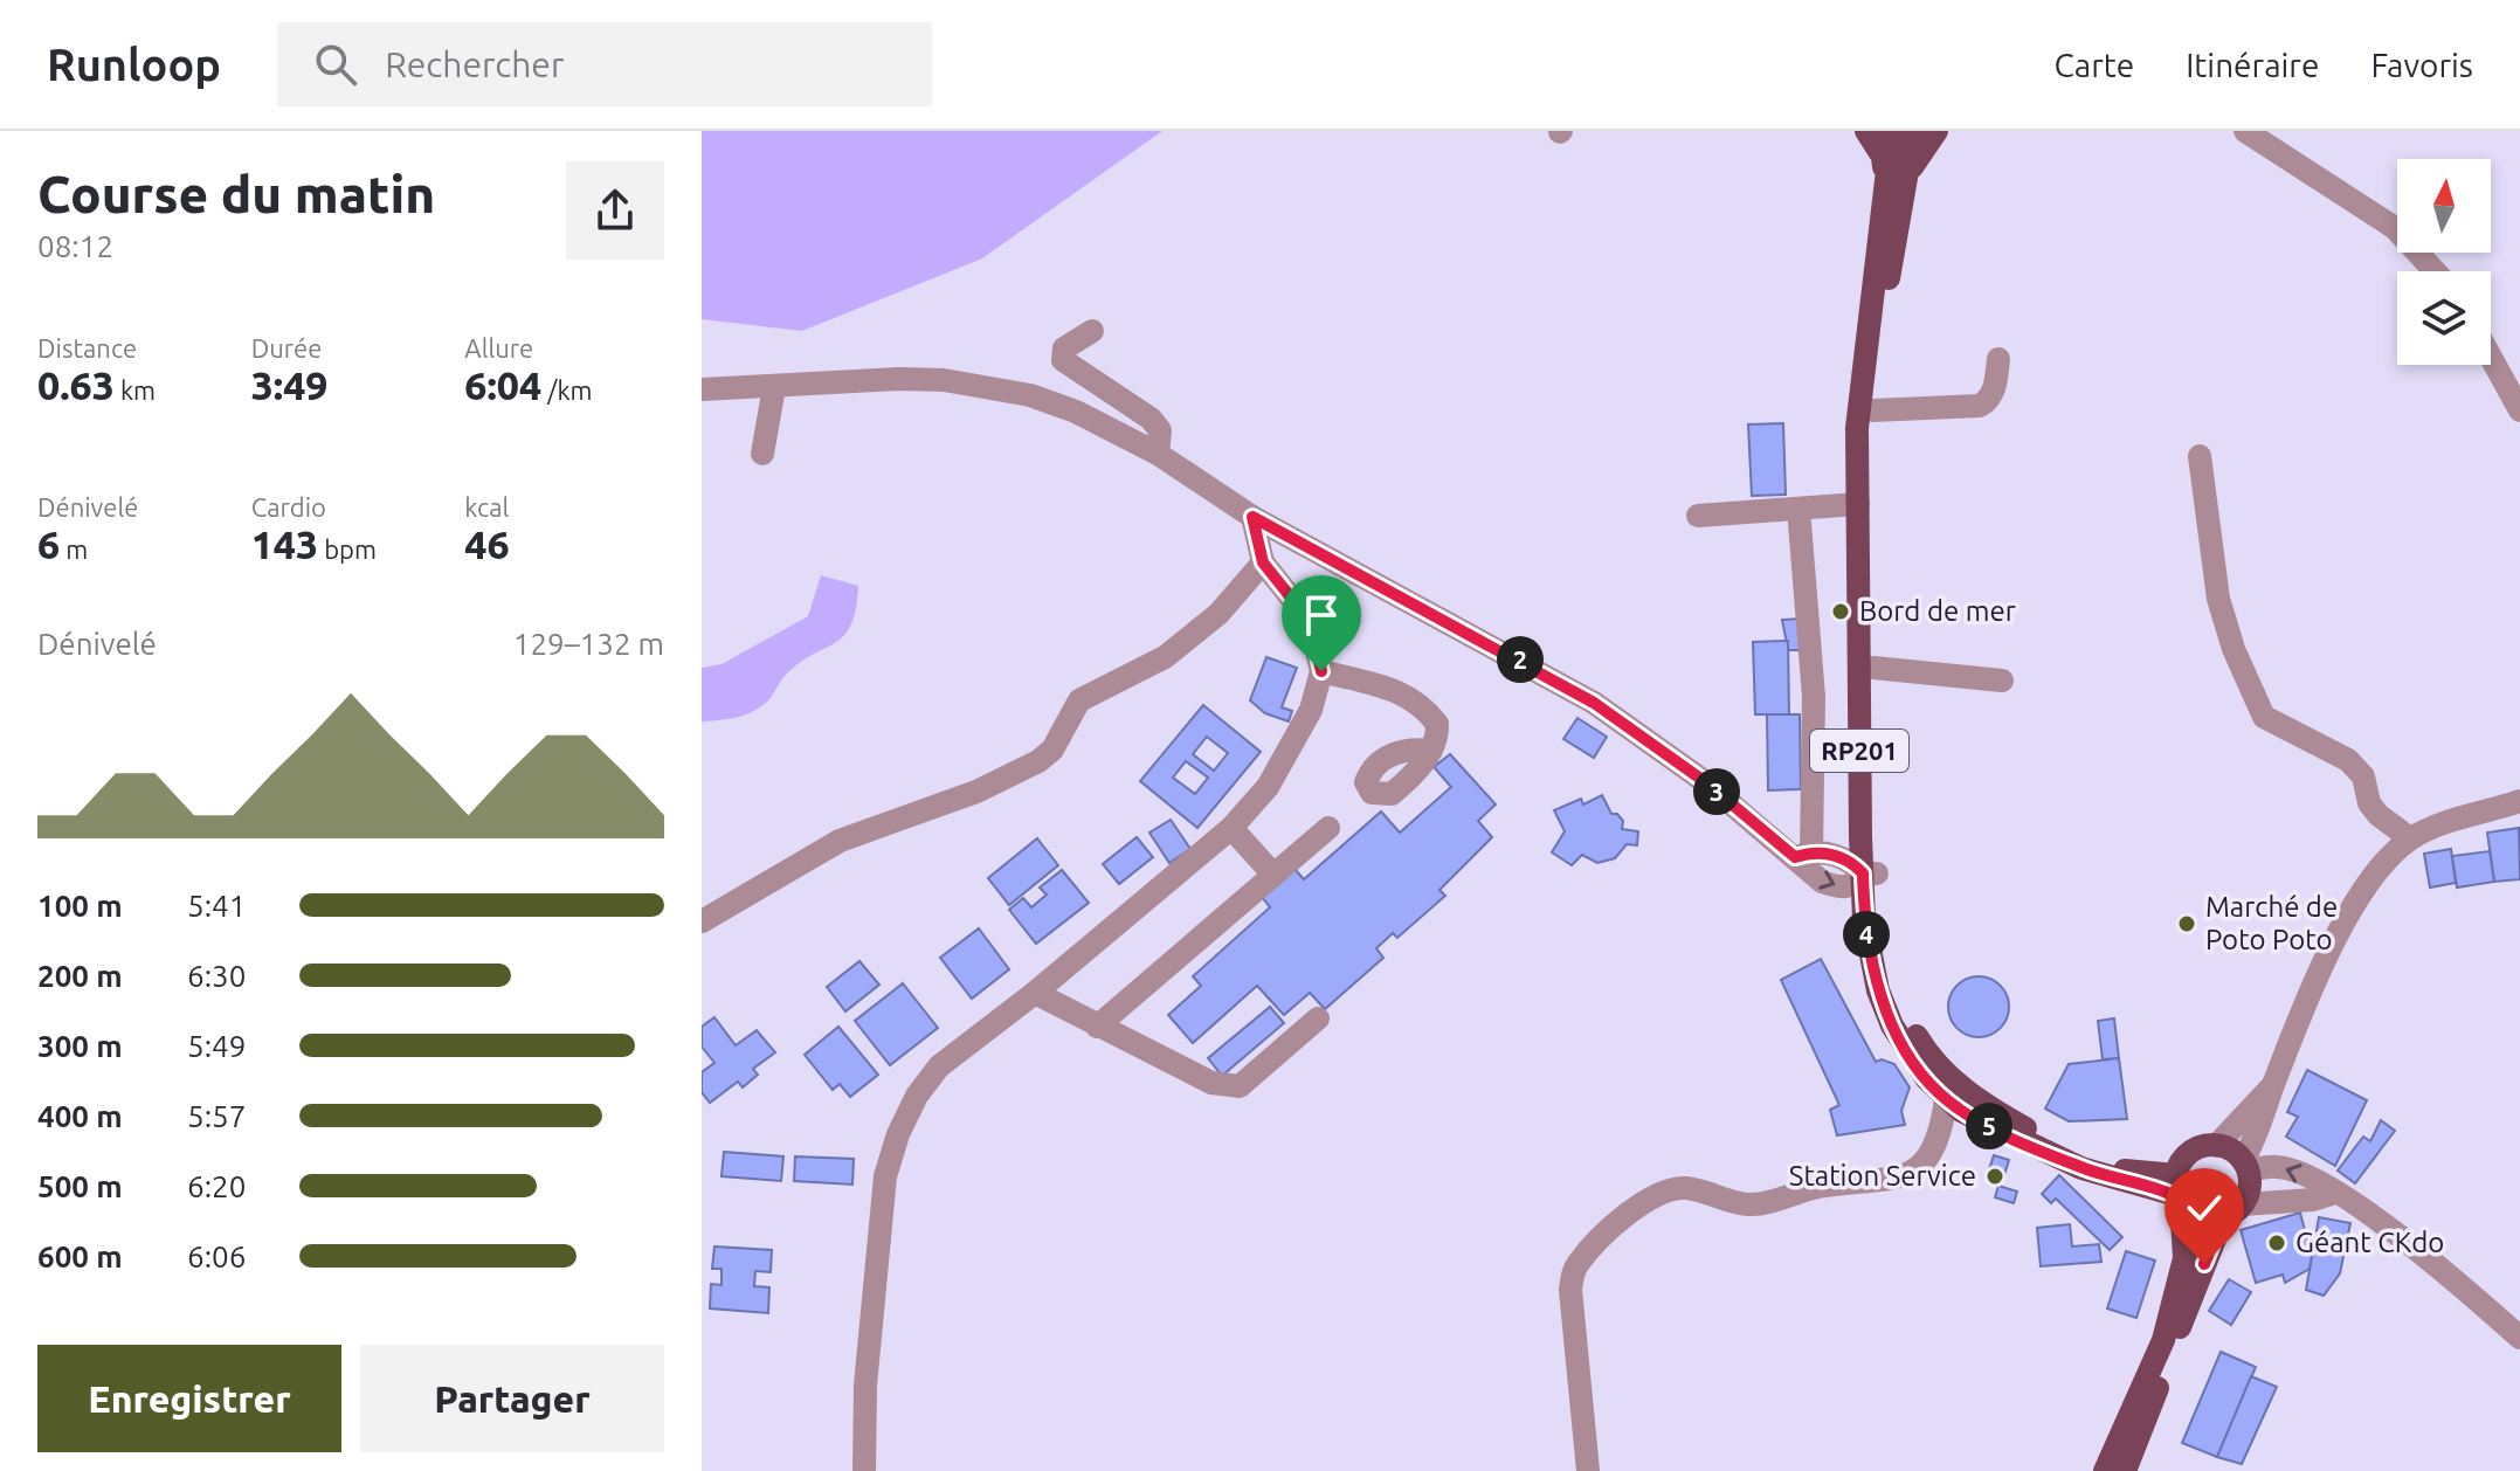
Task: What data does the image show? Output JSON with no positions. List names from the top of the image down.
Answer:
{
  "streets": {
    "main road": ["RP201"]
  },
  "places": [
    "Bord de mer",
    "Marché de Poto Poto",
    "Station Service",
    "Géant CKdo"
  ],
  "north": "top",
  "page": {
    "header": "Runloop",
    "search": "Rechercher",
    "nav": ["Carte", "Itinéraire", "Favoris"],
    "heading": ["Course du matin", "08:12"],
    "stats": [
      ["Distance", "0.63 km"],
      ["Durée", "3:49"],
      ["Allure", "6:04 /km"],
      ["Dénivelé", "6 m"],
      ["Cardio", "143 bpm"],
      ["kcal", "46"]
    ],
    "chart": ["Dénivelé", "129–132 m"],
    "pins": [
      "2",
      "3",
      "4",
      "5"
    ],
    "list": [
      {
        "name": "100 m",
        "note": "5:41"
      },
      {
        "name": "200 m",
        "note": "6:30"
      },
      {
        "name": "300 m",
        "note": "5:49"
      },
      {
        "name": "400 m",
        "note": "5:57"
      },
      {
        "name": "500 m",
        "note": "6:20"
      },
      {
        "name": "600 m",
        "note": "6:06"
      }
    ],
    "buttons": ["Enregistrer", "Partager"]
  }
}
